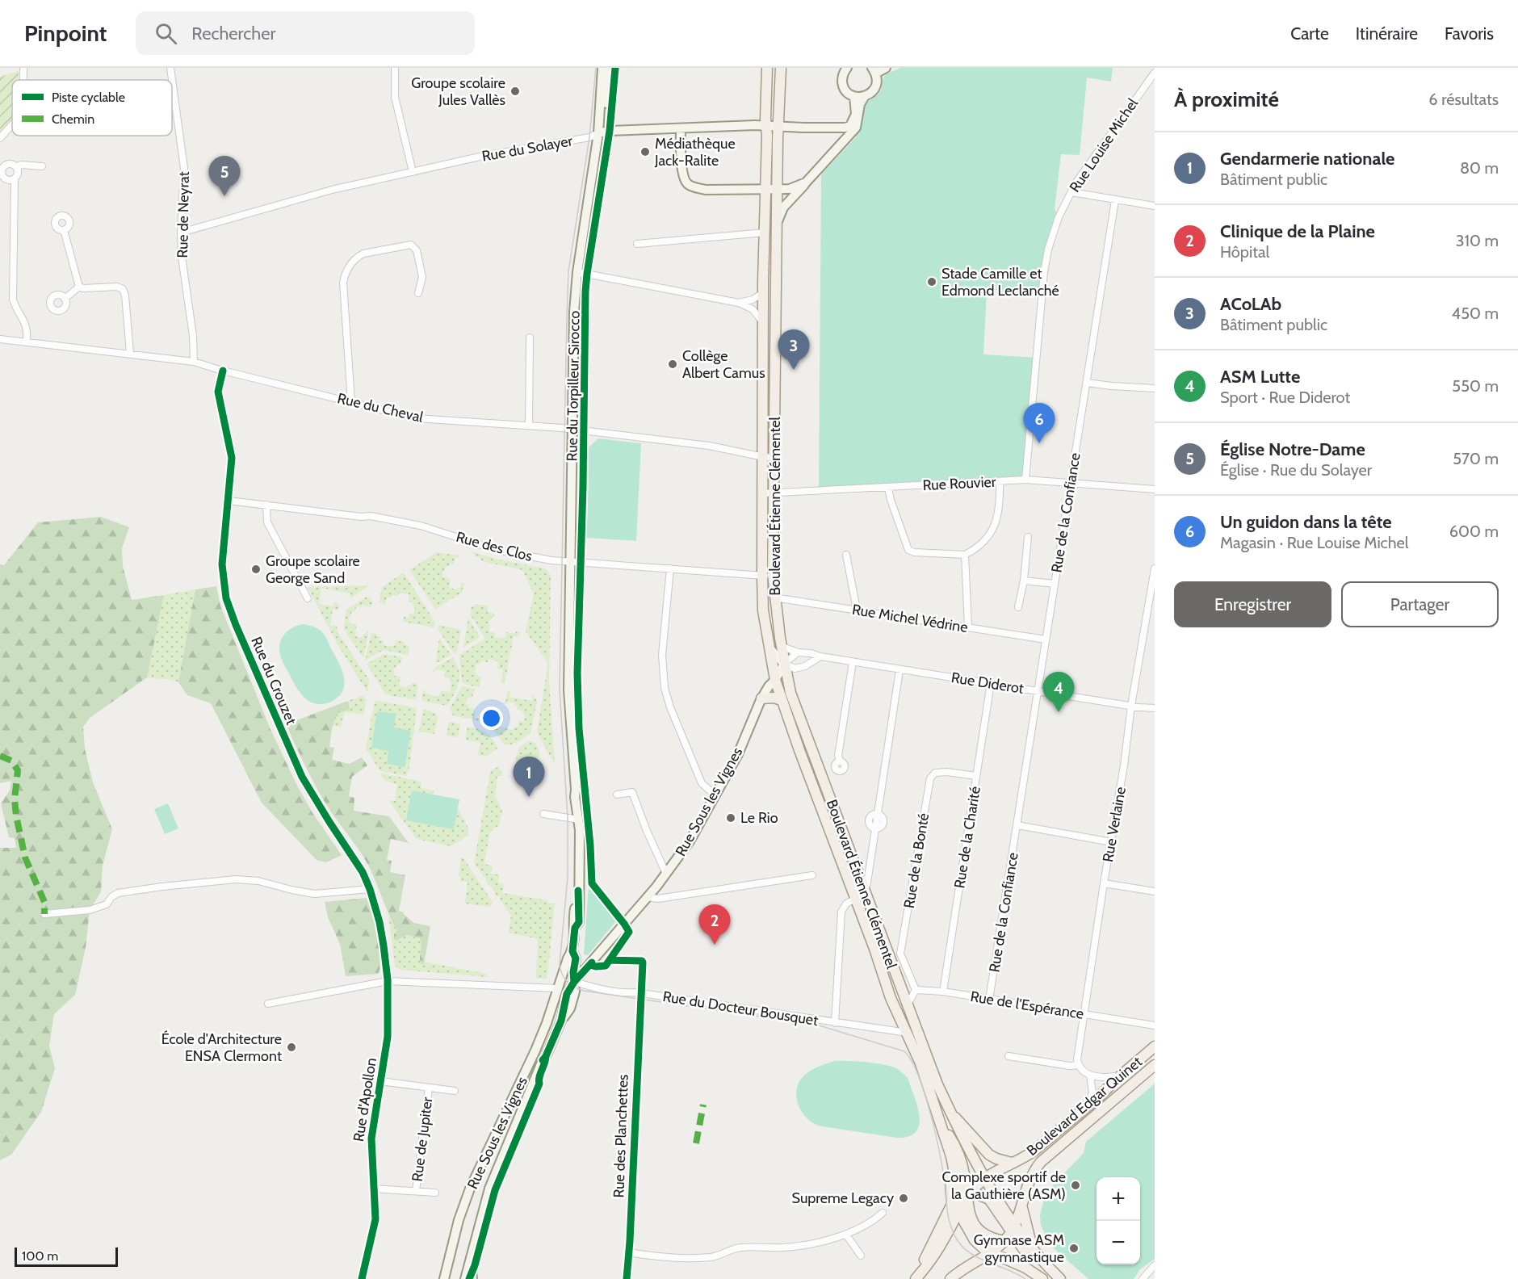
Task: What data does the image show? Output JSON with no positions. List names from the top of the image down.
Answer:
{
  "streets": {
    "main road": ["Boulevard Étienne Clémentel", "Boulevard Edgar Quinet"],
    "street": [
      "Rue Louise Michel",
      "Rue du Solayer",
      "Rue de Neyrat",
      "Rue du Torpilleur Sirocco",
      "Rue du Cheval",
      "Rue Rouvier",
      "Rue de la Confiance",
      "Rue des Clos",
      "Rue Michel Védrine",
      "Rue du Crouzet",
      "Rue Diderot",
      "Rue Sous les Vignes",
      "Rue Verlaine",
      "Rue de la Charité",
      "Rue de la Bonté",
      "Rue de l'Espérance",
      "Rue du Docteur Bousquet",
      "Rue d'Apollon",
      "Rue des Planchettes",
      "Rue de Jupiter"
    ]
  },
  "crossings": [
    ["Rue Louise Michel", "Rue Rouvier"],
    ["Rue du Solayer", "Rue de Neyrat"],
    ["Rue du Solayer", "Rue du Torpilleur Sirocco"],
    ["Rue du Solayer", "Boulevard Étienne Clémentel"],
    ["Rue de Neyrat", "Rue du Cheval"],
    ["Rue du Torpilleur Sirocco", "Rue du Cheval"],
    ["Rue du Torpilleur Sirocco", "Rue des Clos"],
    ["Rue du Torpilleur Sirocco", "Rue Sous les Vignes"],
    ["Rue du Torpilleur Sirocco", "Rue du Docteur Bousquet"],
    ["Rue du Cheval", "Boulevard Étienne Clémentel"],
    ["Rue du Cheval", "Rue du Crouzet"],
    ["Rue Rouvier", "Boulevard Étienne Clémentel"],
    ["Rue Rouvier", "Rue de la Confiance"],
    ["Boulevard Étienne Clémentel", "Rue des Clos"],
    ["Boulevard Étienne Clémentel", "Rue Michel Védrine"],
    ["Boulevard Étienne Clémentel", "Rue Diderot"],
    ["Boulevard Étienne Clémentel", "Rue Sous les Vignes"],
    ["Boulevard Étienne Clémentel", "Rue du Docteur Bousquet"],
    ["Boulevard Étienne Clémentel", "Boulevard Edgar Quinet"],
    ["Rue de la Confiance", "Rue Michel Védrine"],
    ["Rue de la Confiance", "Rue Diderot"],
    ["Rue de la Confiance", "Rue de l'Espérance"],
    ["Rue des Clos", "Rue du Crouzet"],
    ["Rue du Crouzet", "Rue d'Apollon"],
    ["Rue Diderot", "Rue Verlaine"],
    ["Rue Diderot", "Rue de la Charité"],
    ["Rue Sous les Vignes", "Rue du Docteur Bousquet"],
    ["Rue Verlaine", "Rue de l'Espérance"],
    ["Rue de la Charité", "Rue de la Bonté"],
    ["Rue de la Charité", "Rue de l'Espérance"],
    ["Rue de la Bonté", "Rue de l'Espérance"],
    ["Rue du Docteur Bousquet", "Rue des Planchettes"],
    ["Rue d'Apollon", "Rue de Jupiter"]
  ],
  "places": [
    "Groupe scolaire Jules Vallès",
    "Médiathèque Jack-Ralite",
    "Stade Camille et Edmond Leclanché",
    "Collège Albert Camus",
    "Groupe scolaire George Sand",
    "Le Rio",
    "École d'Architecture ENSA Clermont",
    "Complexe sportif de la Gauthière (ASM)",
    "Supreme Legacy",
    "Gymnase ASM gymnastique"
  ],
  "legend": ["Piste cyclable", "Chemin"],
  "scale_bar": "100 m",
  "page": {
    "header": "Pinpoint",
    "search": "Rechercher",
    "nav": ["Carte", "Itinéraire", "Favoris"],
    "heading": ["À proximité", "6 résultats"],
    "list": [
      {
        "mark": "1",
        "name": "Gendarmerie nationale",
        "note": "Bâtiment public",
        "value": "80 m"
      },
      {
        "mark": "2",
        "name": "Clinique de la Plaine",
        "note": "Hôpital",
        "value": "310 m"
      },
      {
        "mark": "3",
        "name": "ACoLAb",
        "note": "Bâtiment public",
        "value": "450 m"
      },
      {
        "mark": "4",
        "name": "ASM Lutte",
        "note": "Sport · Rue Diderot",
        "value": "550 m"
      },
      {
        "mark": "5",
        "name": "Église Notre-Dame",
        "note": "Église · Rue du Solayer",
        "value": "570 m"
      },
      {
        "mark": "6",
        "name": "Un guidon dans la tête",
        "note": "Magasin · Rue Louise Michel",
        "value": "600 m"
      }
    ],
    "pins": [
      "5",
      "3",
      "6",
      "4",
      "1",
      "2"
    ],
    "buttons": ["Enregistrer", "Partager"],
    "map_buttons": ["+", "−"],
    "scale": "100 m"
  }
}
